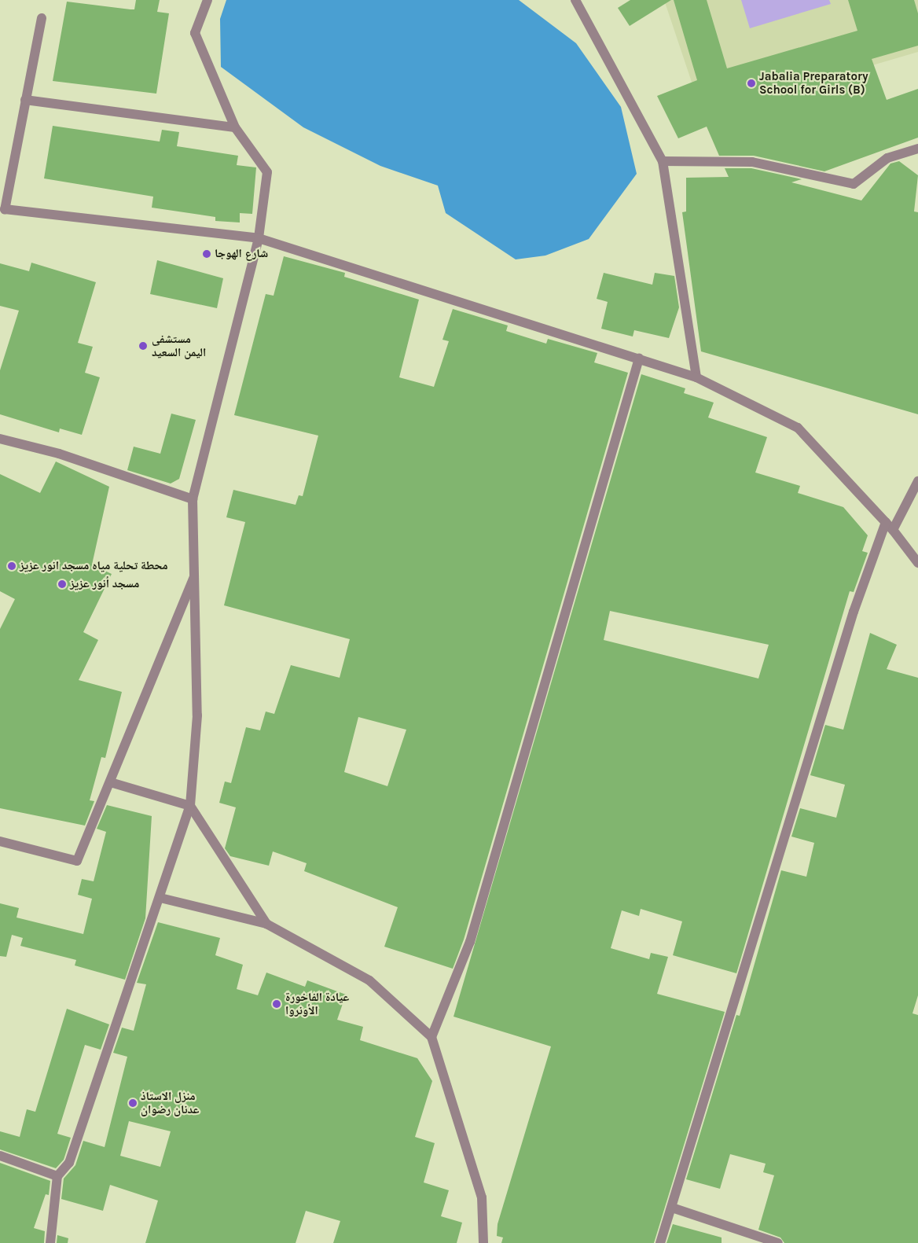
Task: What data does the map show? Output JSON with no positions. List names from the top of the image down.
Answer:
{
  "places": [
    "Jabalia Preparatory School for Girls (B)",
    "شارع الهوجا",
    "مستشفى اليمن السعيد",
    "محطة تحلية مياه مسجد انور عزيز",
    "مسجد أنور عزيز",
    "عيادة الفاخورة الأونروا",
    "منزل الاستاذ عدنان رضوان"
  ]
}
